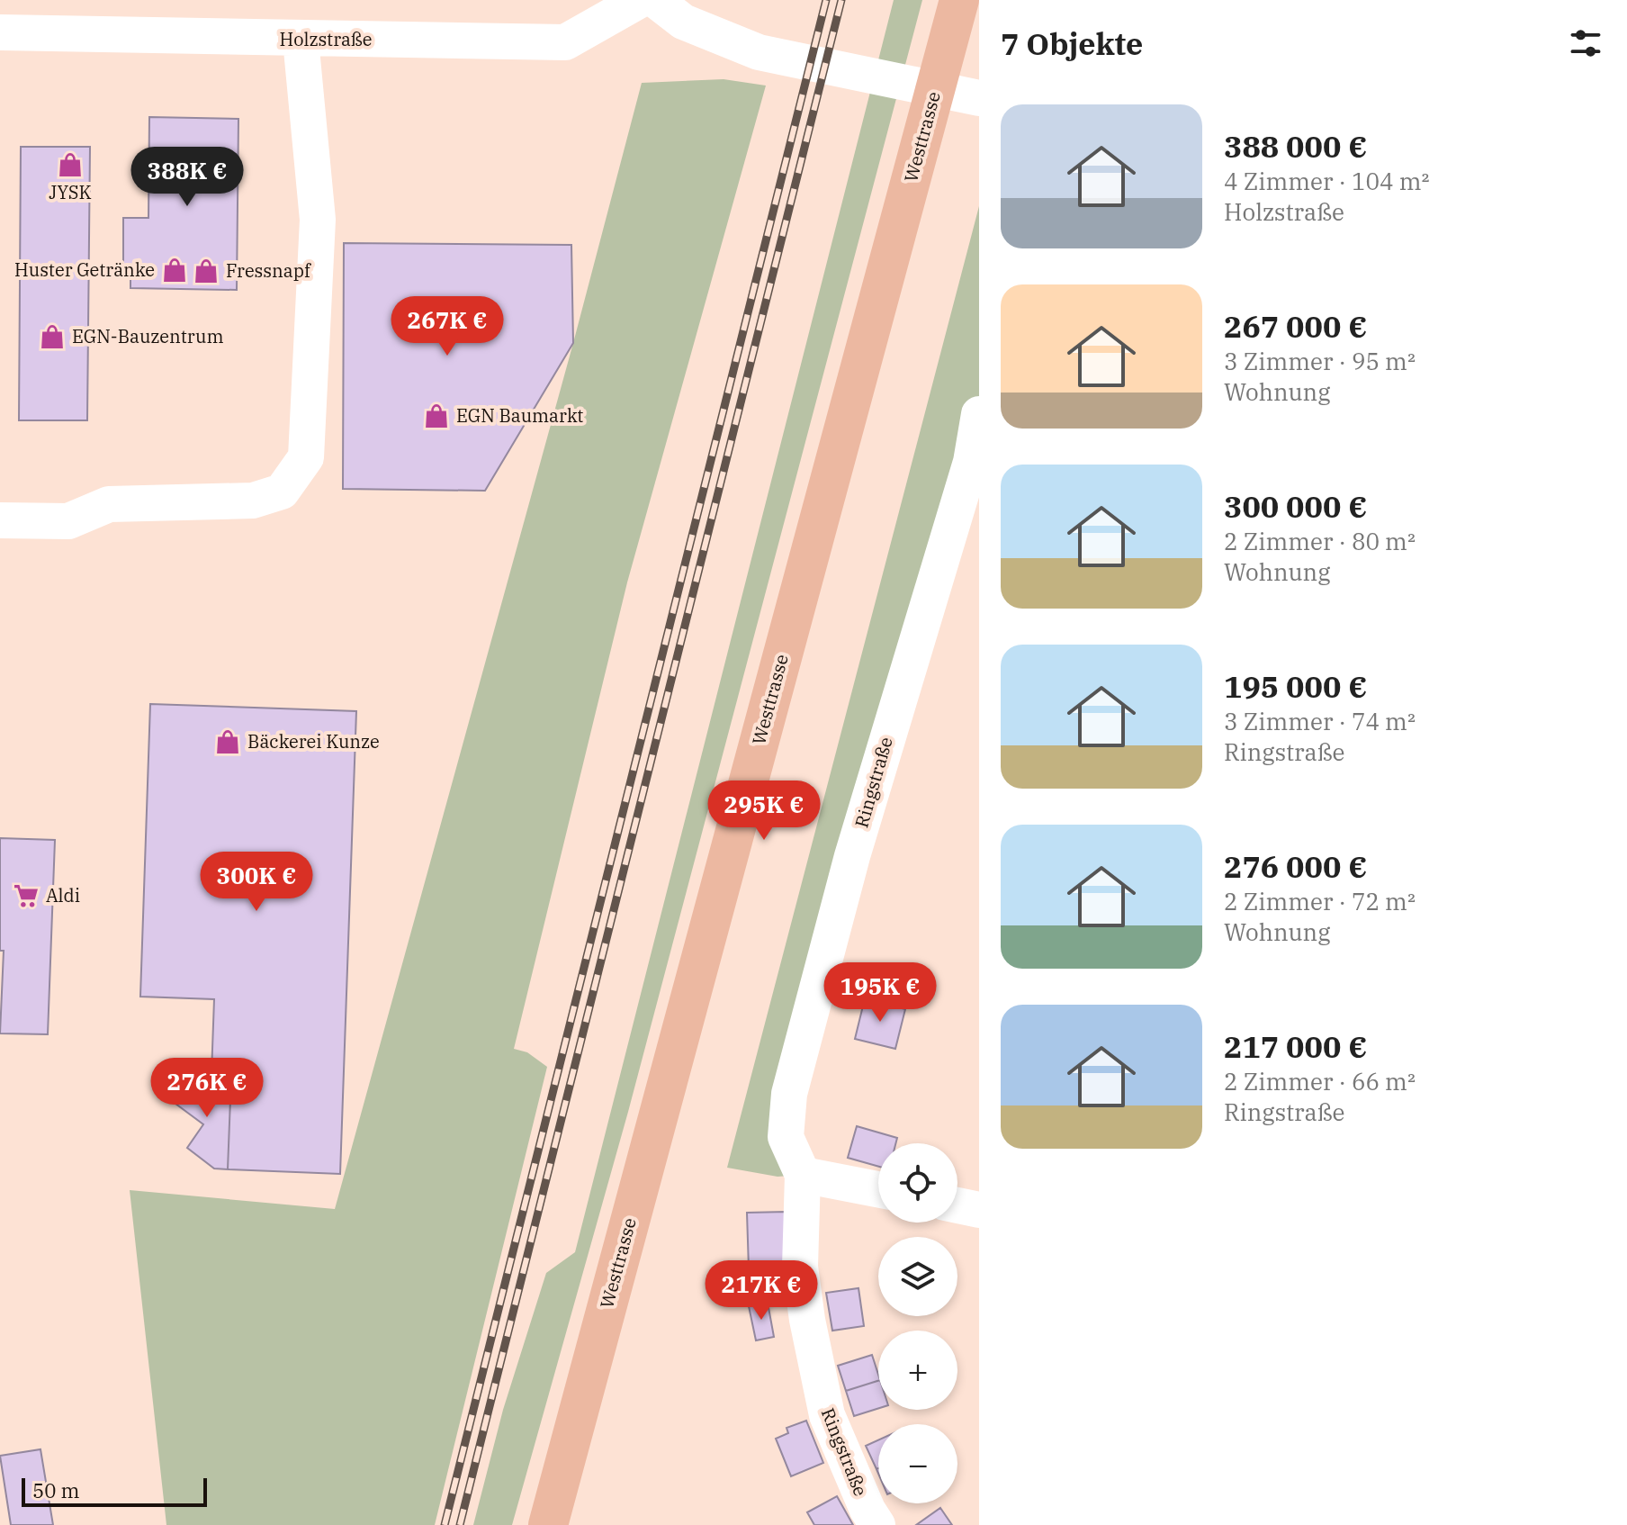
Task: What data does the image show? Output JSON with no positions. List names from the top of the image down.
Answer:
{
  "streets": {
    "main road": ["Westtrasse"],
    "street": ["Holzstraße", "Ringstraße"]
  },
  "places": {
    "shop": [
      "JYSK",
      "Huster Getränke",
      "Fressnapf",
      "EGN-Bauzentrum",
      "EGN Baumarkt",
      "Bäckerei Kunze"
    ],
    "supermarket": ["Aldi"]
  },
  "scale_bar": "50 m",
  "page": {
    "heading": "7 Objekte",
    "list": [
      {
        "name": "388 000 €",
        "note": "4 Zimmer · 104 m² · Holzstraße"
      },
      {
        "name": "267 000 €",
        "note": "3 Zimmer · 95 m² · Wohnung"
      },
      {
        "name": "300 000 €",
        "note": "2 Zimmer · 80 m² · Wohnung"
      },
      {
        "name": "195 000 €",
        "note": "3 Zimmer · 74 m² · Ringstraße"
      },
      {
        "name": "276 000 €",
        "note": "2 Zimmer · 72 m² · Wohnung"
      },
      {
        "name": "217 000 €",
        "note": "2 Zimmer · 66 m² · Ringstraße"
      }
    ],
    "price": [
      "388K €",
      "267K €",
      "295K €",
      "300K €",
      "195K €",
      "276K €",
      "217K €"
    ],
    "map_buttons": ["+", "−"],
    "scale": "50 m"
  }
}
